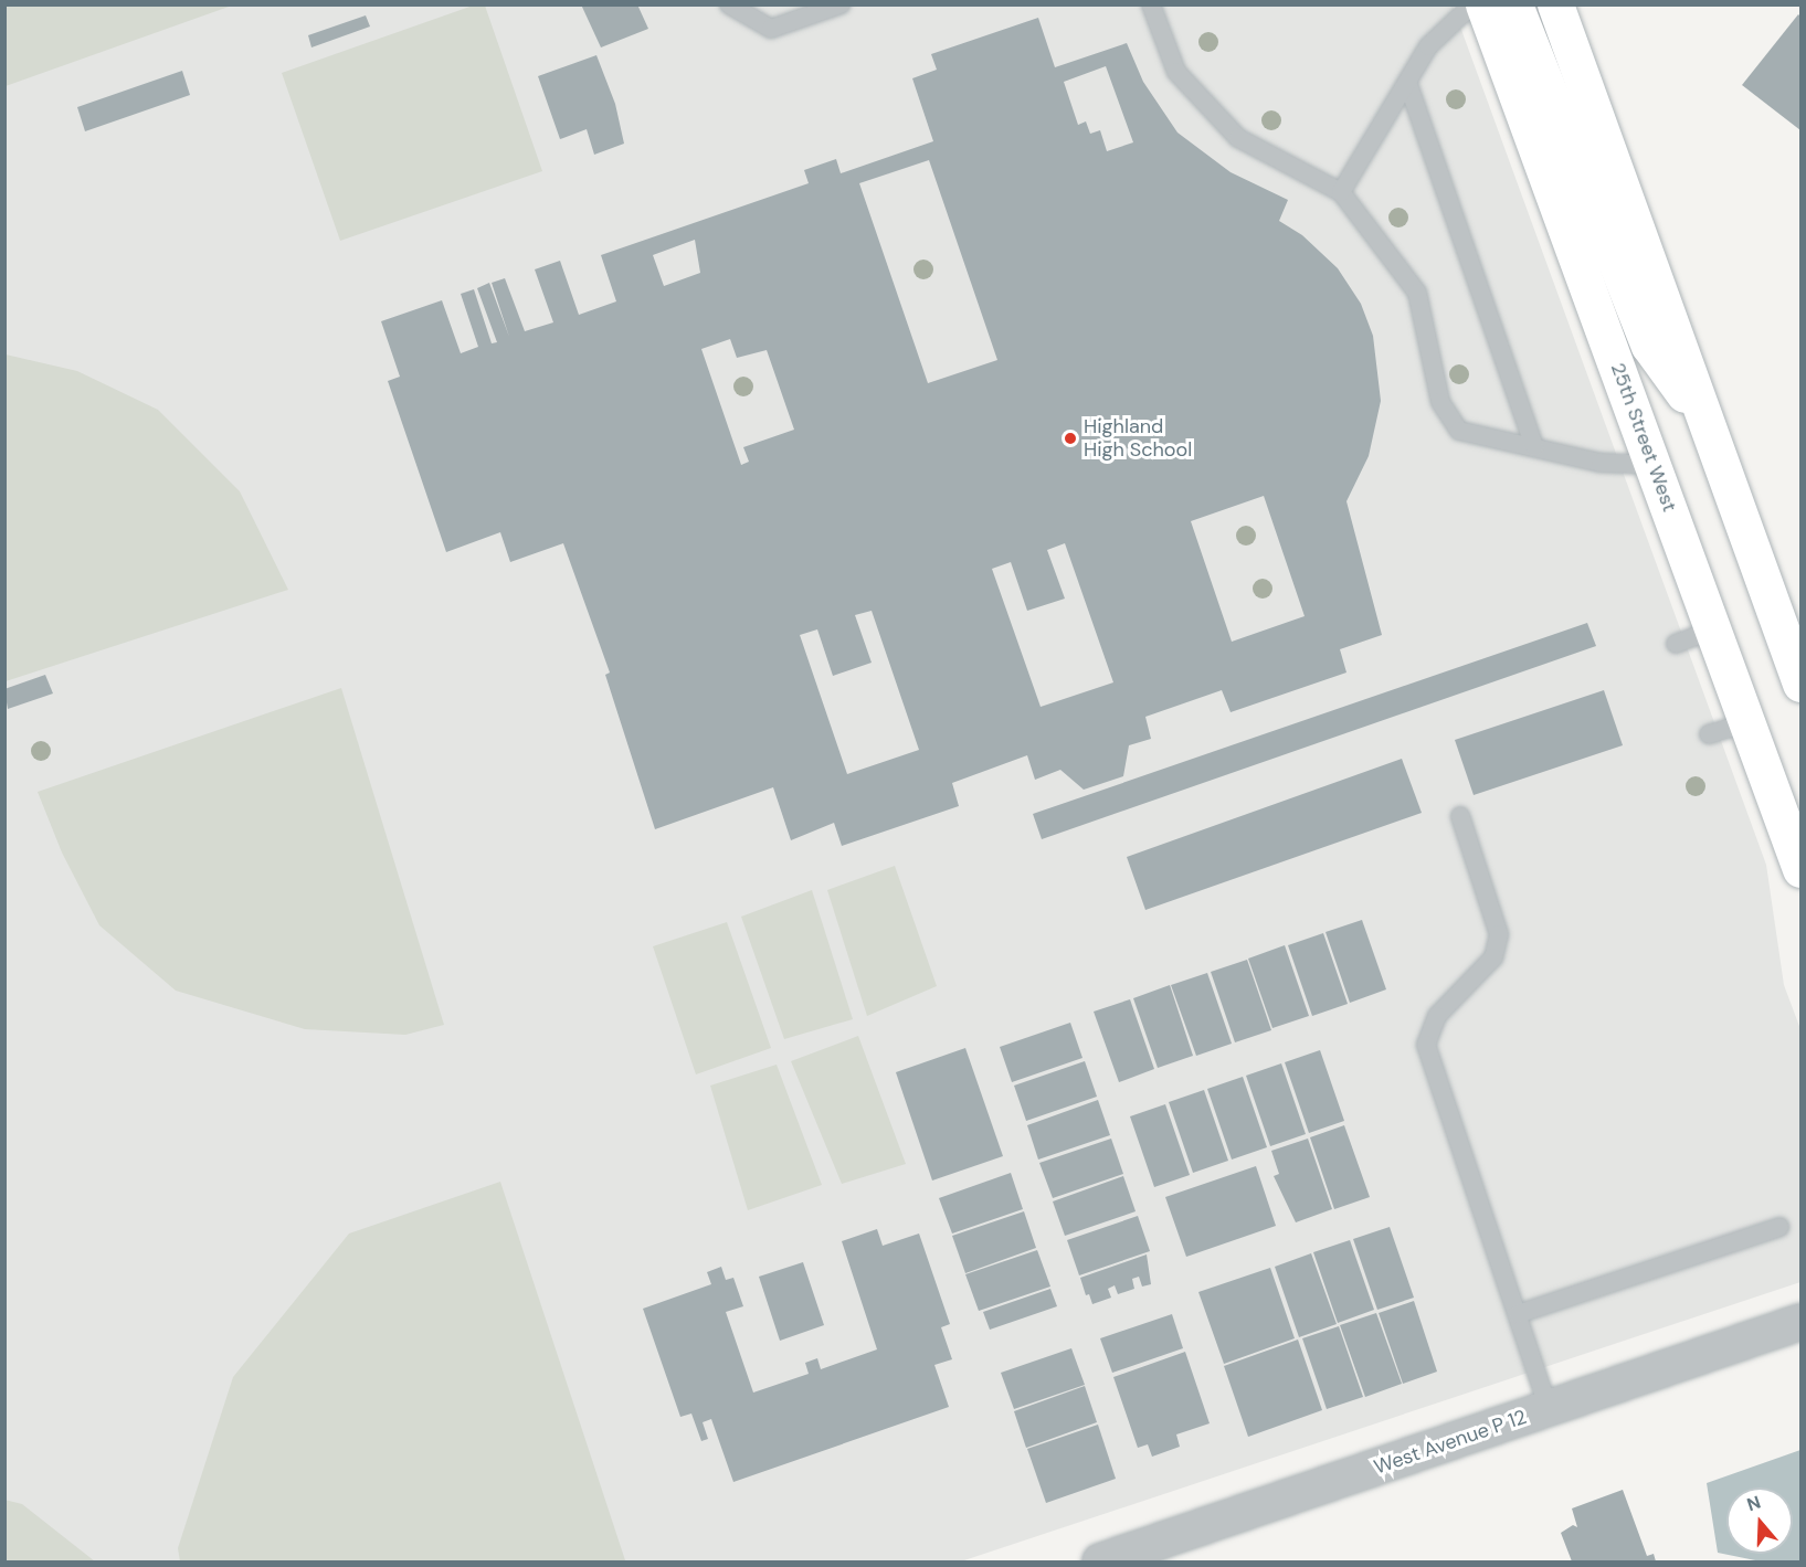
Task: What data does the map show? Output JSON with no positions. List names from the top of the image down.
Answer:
{
  "streets": {
    "main road": ["25th Street West"],
    "street": ["West Avenue P 12"]
  },
  "places": ["Highland High School"],
  "north": "top"
}
